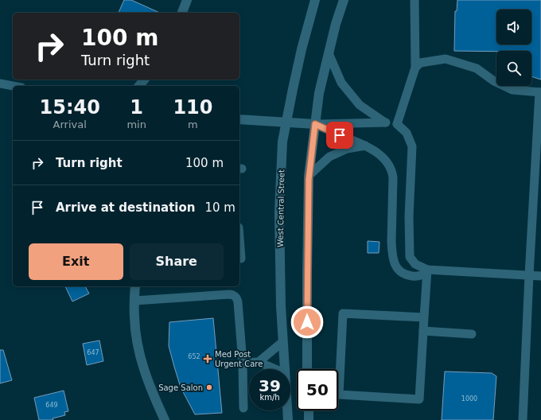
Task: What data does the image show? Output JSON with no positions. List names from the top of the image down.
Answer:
{
  "streets": {
    "main road": ["West Central Street"]
  },
  "places": {
    "health": ["Med Post Urgent Care"],
    "other": ["Sage Salon"]
  },
  "house_numbers": [
    "647",
    "652",
    "1000",
    "649"
  ],
  "page": {
    "turn": ["100 m", "Turn right"],
    "eta": [
      "15:40",
      "Arrival",
      "1",
      "min",
      "110",
      "m"
    ],
    "list": [
      {
        "name": "Turn right",
        "value": "100 m"
      },
      {
        "name": "Arrive at destination",
        "value": "10 m"
      }
    ],
    "buttons": ["Exit", "Share"],
    "speed": "39 km/h",
    "limit": "50"
  }
}
